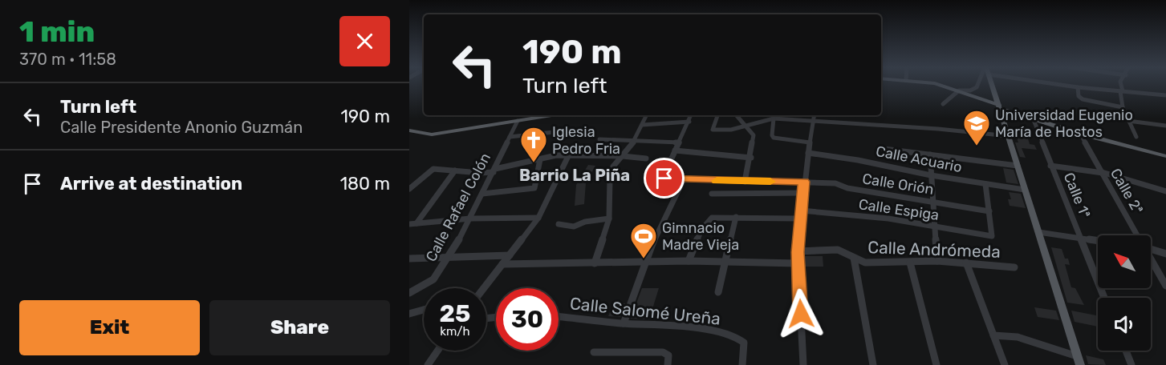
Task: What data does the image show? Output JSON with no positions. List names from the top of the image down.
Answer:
{
  "streets": {
    "street": [
      "Calle Acuario",
      "Calle Orión",
      "Calle 2ª",
      "Calle 1ª",
      "Calle Rafael Colón",
      "Calle Espiga",
      "Calle Andrómeda",
      "Calle Salomé Ureña"
    ]
  },
  "crossings": [
    ["Calle Orión", "Calle Espiga"]
  ],
  "districts": ["Barrio La Piña"],
  "places": {
    "school or university": ["Universidad Eugenio María de Hostos"],
    "church": ["Iglesia Pedro Fria"],
    "sports": ["Gimnacio Madre Vieja"]
  },
  "north": "top left",
  "page": {
    "heading": ["1 min", "370 m · 11:58"],
    "turn": ["190 m", "Turn left"],
    "list": [
      {
        "name": "Turn left",
        "note": "Calle Presidente Anonio Guzmán",
        "value": "190 m"
      },
      {
        "name": "Arrive at destination",
        "value": "180 m"
      }
    ],
    "speed": "25 km/h",
    "limit": "30",
    "buttons": ["Exit", "Share"]
  }
}
